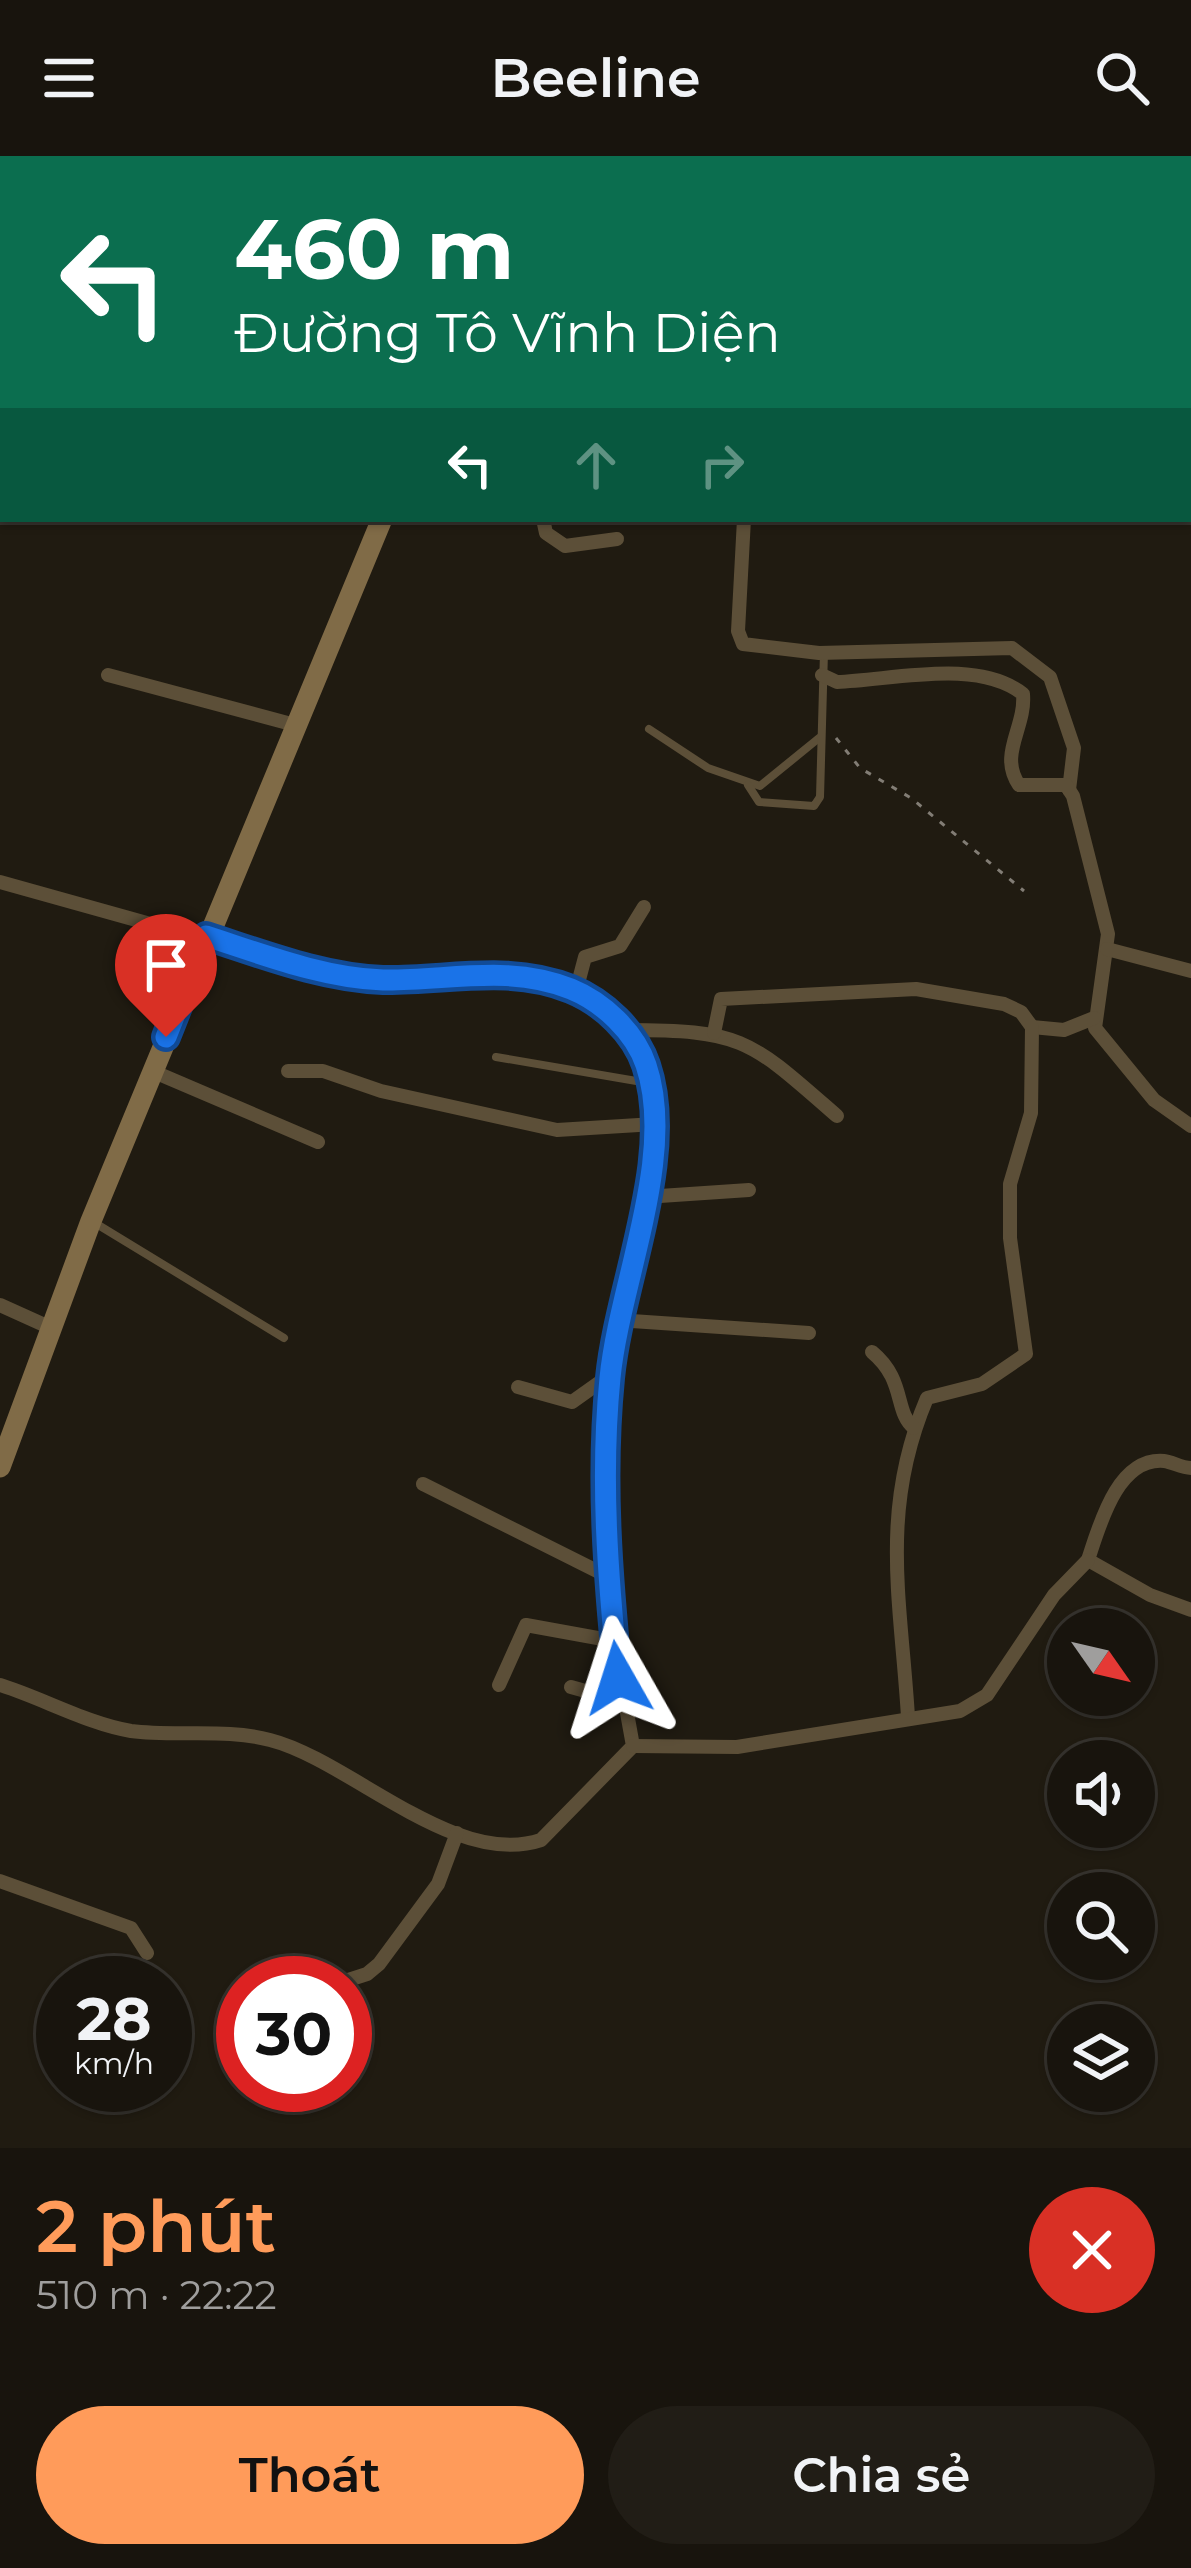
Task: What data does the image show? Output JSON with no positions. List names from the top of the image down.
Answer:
{
  "north": "bottom right",
  "page": {
    "header": "Beeline",
    "turn": ["460 m", "Đường Tô Vĩnh Diện"],
    "speed": "28 km/h",
    "limit": "30",
    "heading": ["2 phút", "510 m · 22:22"],
    "buttons": ["Thoát", "Chia sẻ"]
  }
}
